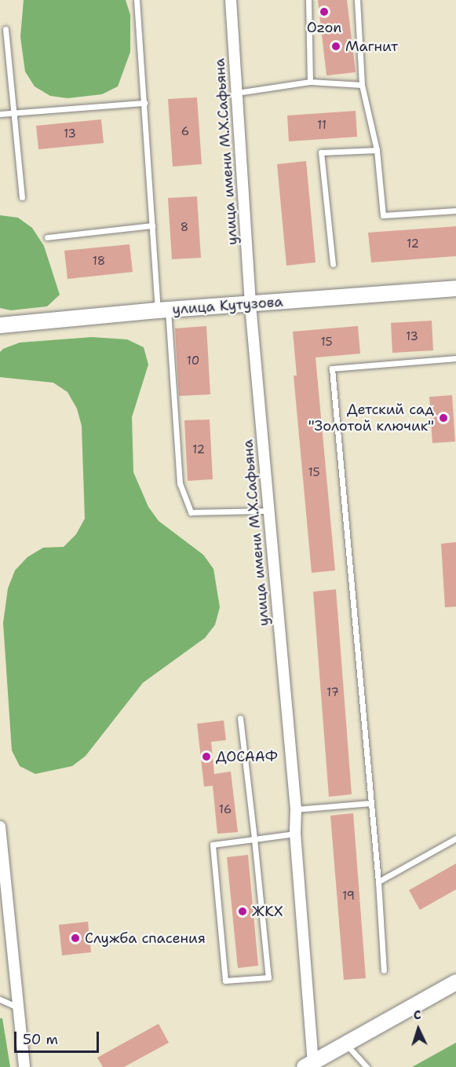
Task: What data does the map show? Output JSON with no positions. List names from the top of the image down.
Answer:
{
  "streets": {
    "street": ["улица имени М.Х.Сафьяна", "улица Кутузова"]
  },
  "crossings": [
    ["улица имени М.Х.Сафьяна", "улица Кутузова"]
  ],
  "places": [
    "Ozon",
    "Магнит",
    "Детский сад \"Золотой ключик\"",
    "ДОСААФ",
    "ЖКХ",
    "Служба спасения"
  ],
  "house_numbers": [
    "11",
    "6",
    "13",
    "8",
    "12",
    "18",
    "13",
    "15",
    "10",
    "12",
    "15",
    "17",
    "16",
    "19"
  ],
  "scale_bar": "50 m",
  "north": "top"
}
